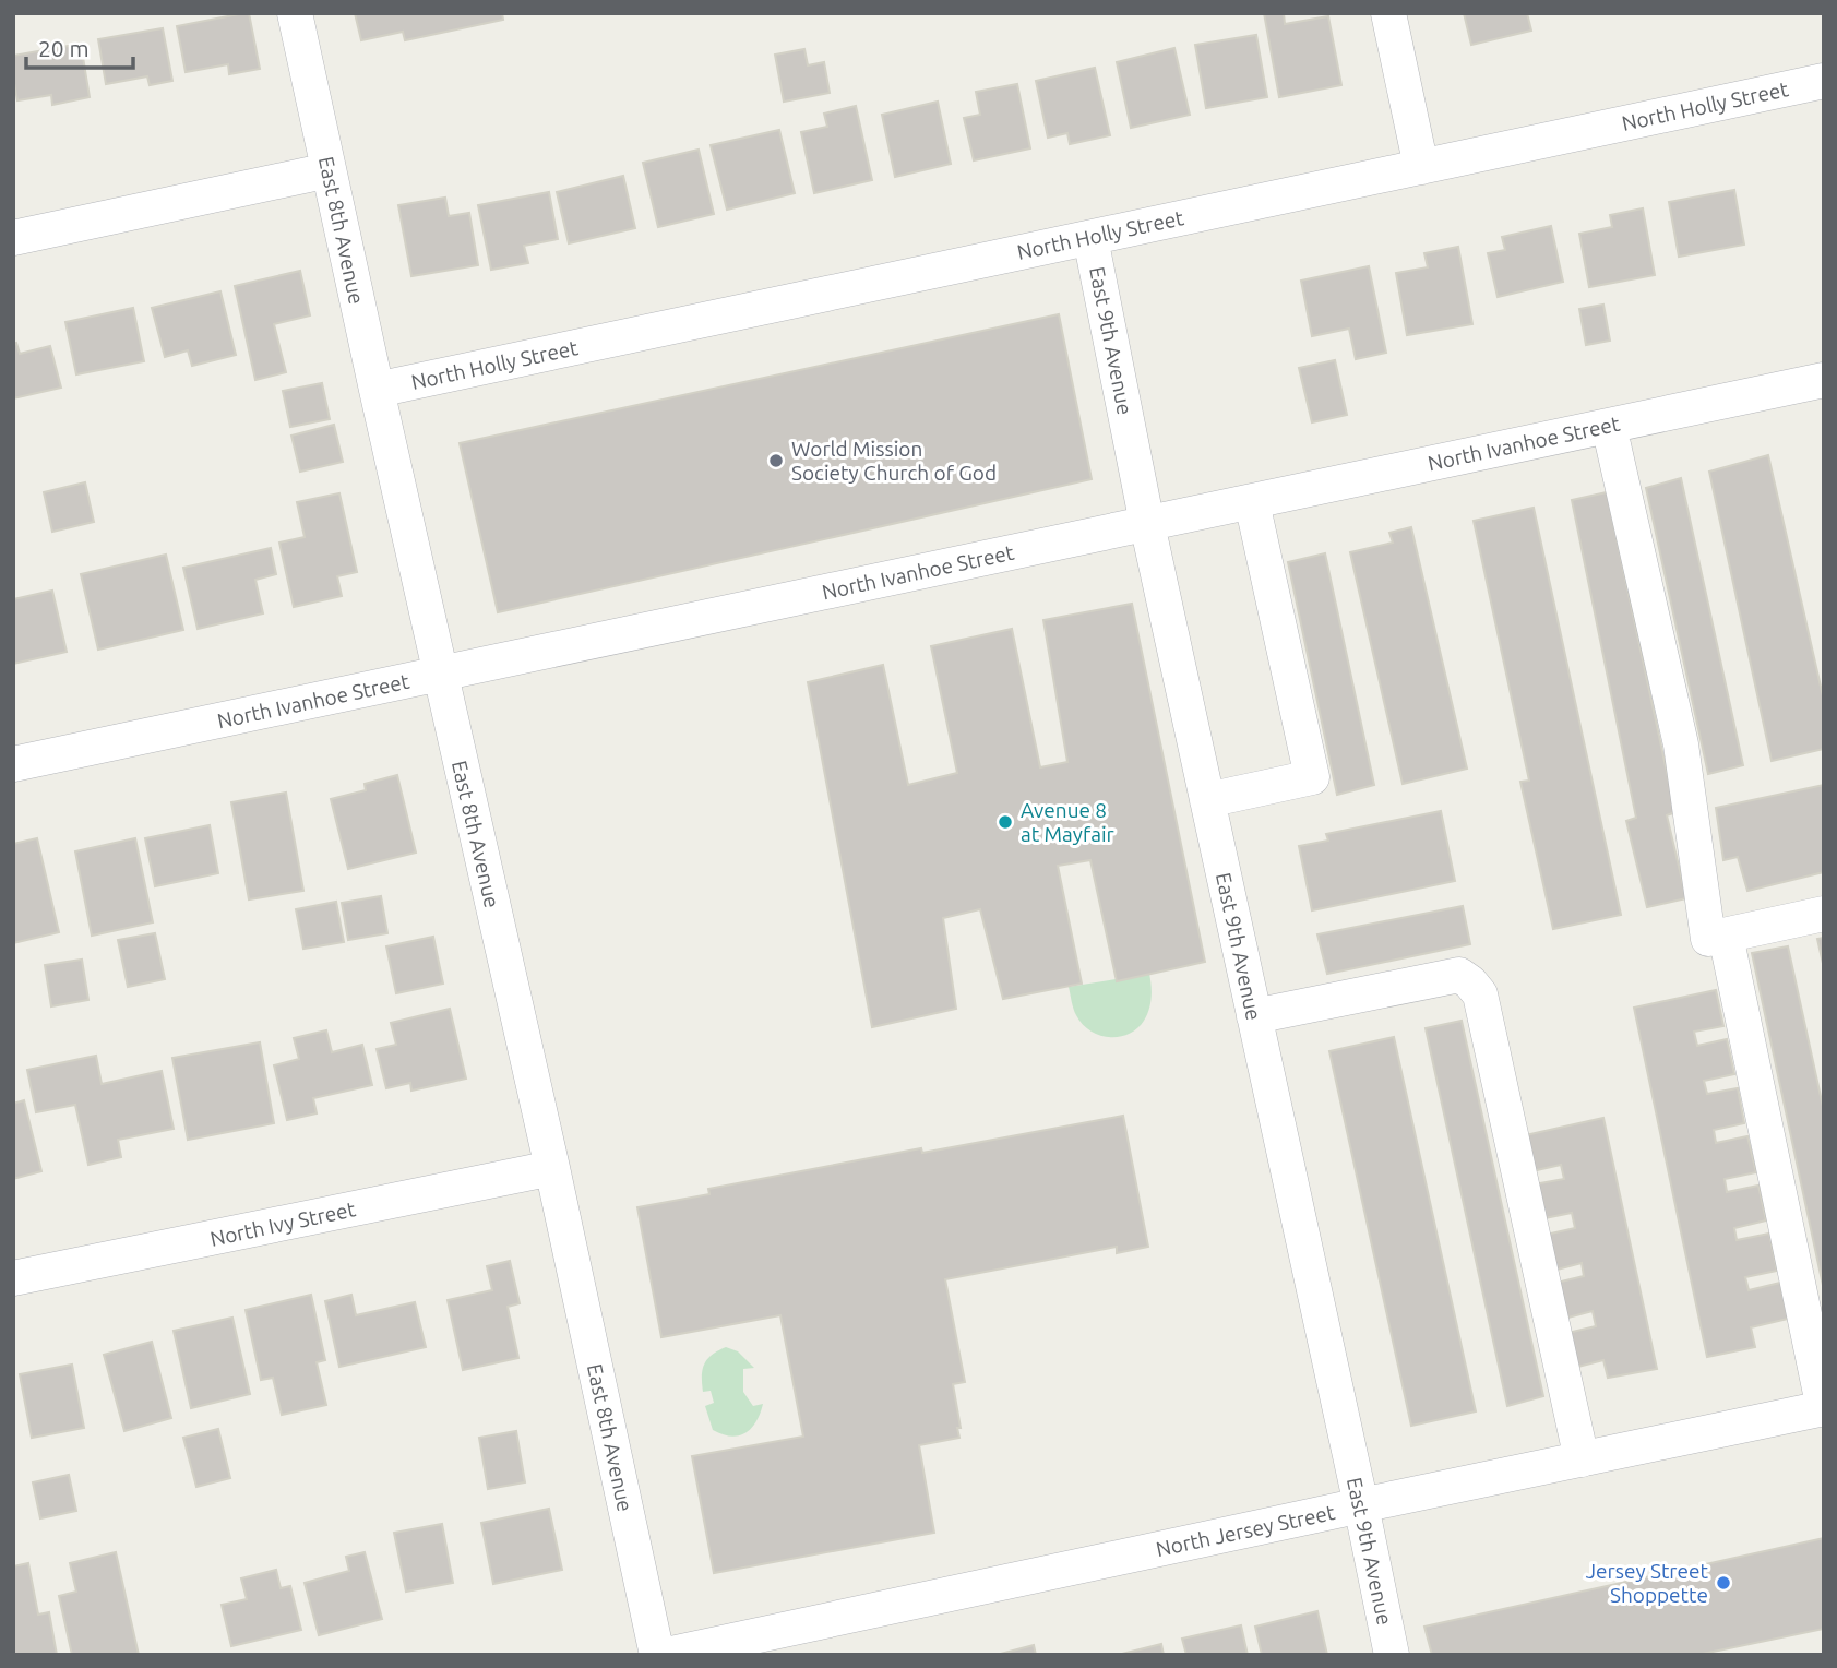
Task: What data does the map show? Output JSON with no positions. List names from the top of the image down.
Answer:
{
  "streets": {
    "street": [
      "North Holly Street",
      "East 8th Avenue",
      "East 9th Avenue",
      "North Ivanhoe Street",
      "North Ivy Street",
      "North Jersey Street"
    ]
  },
  "crossings": [
    ["North Holly Street", "East 8th Avenue"],
    ["North Holly Street", "East 9th Avenue"],
    ["East 8th Avenue", "North Ivanhoe Street"],
    ["East 8th Avenue", "North Ivy Street"],
    ["East 9th Avenue", "North Ivanhoe Street"],
    ["East 9th Avenue", "North Jersey Street"]
  ],
  "places": ["World Mission Society Church of God", "Avenue 8 at Mayfair", "Jersey Street Shoppette"],
  "scale_bar": "20 m"
}
